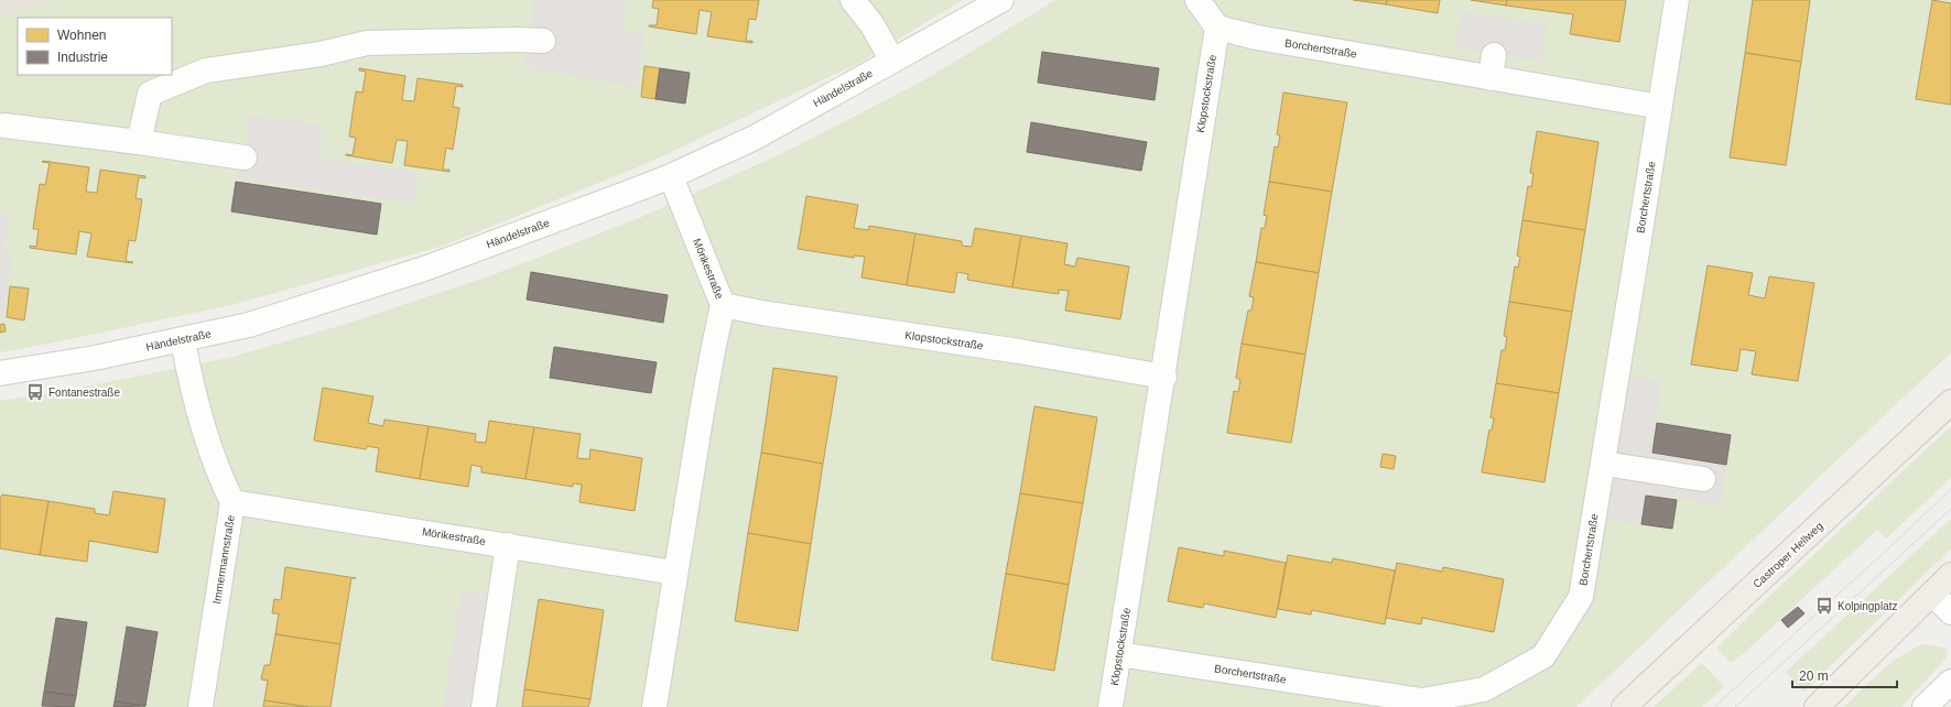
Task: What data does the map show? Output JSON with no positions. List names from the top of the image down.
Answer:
{
  "streets": {
    "main road": ["Castroper Hellweg"],
    "street": [
      "Borchertstraße",
      "Händelstraße",
      "Klopstockstraße",
      "Mörikestraße",
      "Immermannstraße"
    ]
  },
  "crossings": [
    ["Borchertstraße", "Klopstockstraße"],
    ["Händelstraße", "Mörikestraße"],
    ["Händelstraße", "Immermannstraße"],
    ["Klopstockstraße", "Mörikestraße"],
    ["Mörikestraße", "Immermannstraße"]
  ],
  "places": {
    "bus stop": ["Fontanestraße", "Kolpingplatz"]
  },
  "legend": ["Wohnen", "Industrie"],
  "scale_bar": "20 m"
}
